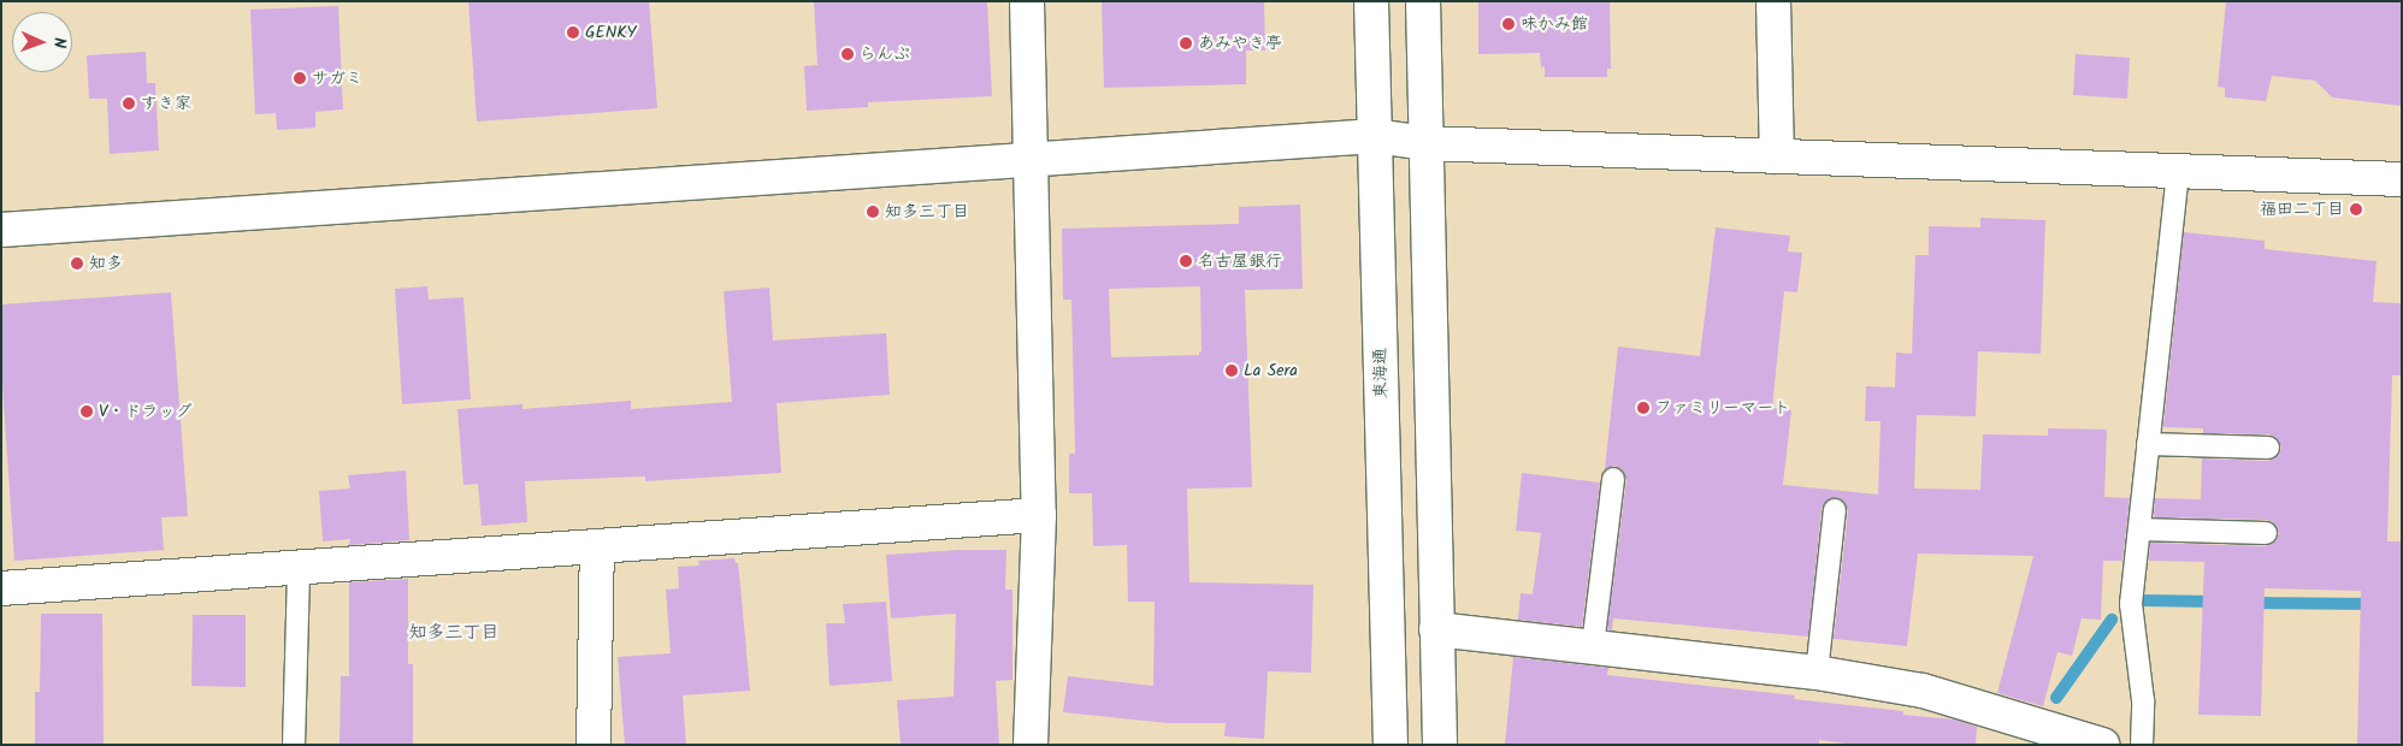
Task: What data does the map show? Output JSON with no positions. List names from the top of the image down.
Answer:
{
  "streets": {
    "street": ["東海通"]
  },
  "districts": ["知多三丁目"],
  "places": [
    "味かみ館",
    "GENKY",
    "あみやき亭",
    "らんぷ",
    "サガミ",
    "すき家",
    "福田二丁目",
    "知多三丁目",
    "名古屋銀行",
    "知多",
    "La Sera",
    "ファミリーマート",
    "V・ドラッグ"
  ],
  "north": "right"
}
